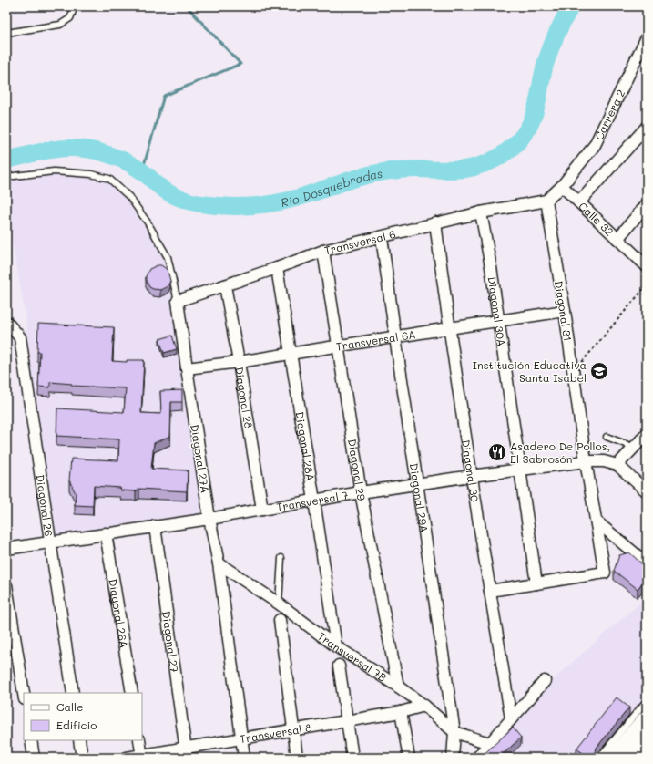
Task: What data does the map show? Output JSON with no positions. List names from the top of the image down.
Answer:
{
  "streets": {
    "street": [
      "Carrera 2",
      "Calle 32",
      "Transversal 6",
      "Diagonal 30A",
      "Diagonal 31",
      "Transversal 6A",
      "Diagonal 28",
      "Diagonal 28A",
      "Diagonal 27A",
      "Diagonal 29",
      "Diagonal 30",
      "Diagonal 29A",
      "Transversal 7",
      "Diagonal 26",
      "Diagonal 26A",
      "Diagonal 27",
      "Transversal 7B",
      "Transversal 8"
    ]
  },
  "crossings": [
    ["Carrera 2", "Calle 32"],
    ["Transversal 6", "Diagonal 30A"],
    ["Transversal 6", "Diagonal 31"],
    ["Transversal 6", "Diagonal 28"],
    ["Transversal 6", "Diagonal 28A"],
    ["Transversal 6", "Diagonal 27A"],
    ["Transversal 6", "Diagonal 29"],
    ["Transversal 6", "Diagonal 30"],
    ["Transversal 6", "Diagonal 29A"],
    ["Diagonal 30A", "Diagonal 31"],
    ["Diagonal 30A", "Transversal 6A"],
    ["Diagonal 30A", "Transversal 7"],
    ["Diagonal 31", "Transversal 6A"],
    ["Diagonal 31", "Transversal 7"],
    ["Transversal 6A", "Diagonal 28"],
    ["Transversal 6A", "Diagonal 28A"],
    ["Transversal 6A", "Diagonal 27A"],
    ["Transversal 6A", "Diagonal 29"],
    ["Transversal 6A", "Diagonal 30"],
    ["Transversal 6A", "Diagonal 29A"],
    ["Diagonal 28", "Transversal 7"],
    ["Diagonal 28A", "Transversal 7"],
    ["Diagonal 28A", "Transversal 7B"],
    ["Diagonal 27A", "Transversal 7"],
    ["Diagonal 27A", "Transversal 7B"],
    ["Diagonal 27A", "Transversal 8"],
    ["Diagonal 29", "Transversal 7"],
    ["Diagonal 29", "Transversal 7B"],
    ["Diagonal 30", "Transversal 7"],
    ["Diagonal 29A", "Transversal 7"],
    ["Diagonal 29A", "Transversal 7B"],
    ["Transversal 7", "Diagonal 26"],
    ["Transversal 7", "Diagonal 26A"],
    ["Transversal 7", "Diagonal 27"],
    ["Diagonal 27", "Transversal 8"],
    ["Transversal 7B", "Transversal 8"]
  ],
  "water": ["Río Dosquebradas"],
  "places": {
    "school or university": ["Institución Educativa Santa Isabel"],
    "restaurant": ["Asadero De Pollos, El Sabrosón"]
  },
  "legend": ["Calle", "Edificio"]
}
